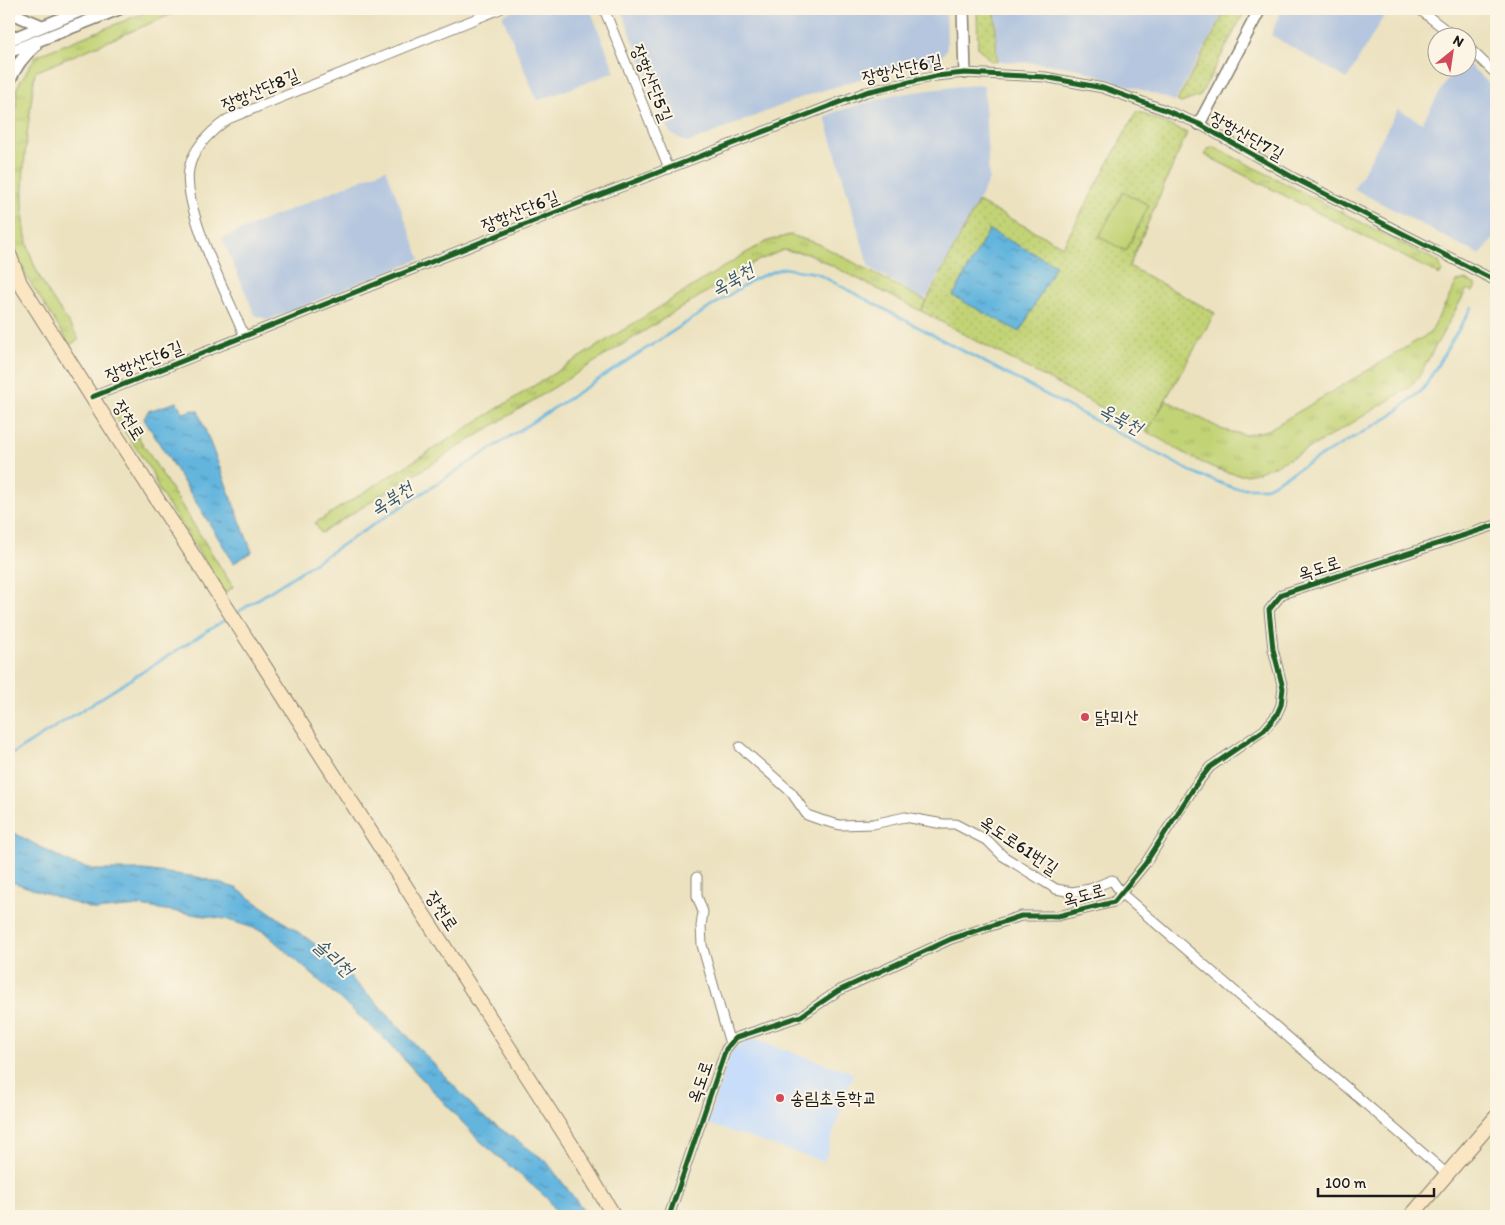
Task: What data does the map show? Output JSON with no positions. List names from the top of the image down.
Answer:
{
  "streets": {
    "main road": ["장천로"],
    "street": [
      "장항산단6길",
      "장항산단5길",
      "장항산단8길",
      "장항산단7길",
      "옥도로",
      "옥도로61번길"
    ]
  },
  "crossings": [
    ["장항산단6길", "장항산단5길"],
    ["장항산단6길", "장항산단8길"],
    ["장항산단6길", "장항산단7길"],
    ["장항산단6길", "장천로"],
    ["옥도로", "옥도로61번길"]
  ],
  "water": ["옥북천", "솔리천"],
  "places": ["닭뫼산", "송림초등학교"],
  "scale_bar": "100 m",
  "north": "top right"
}
